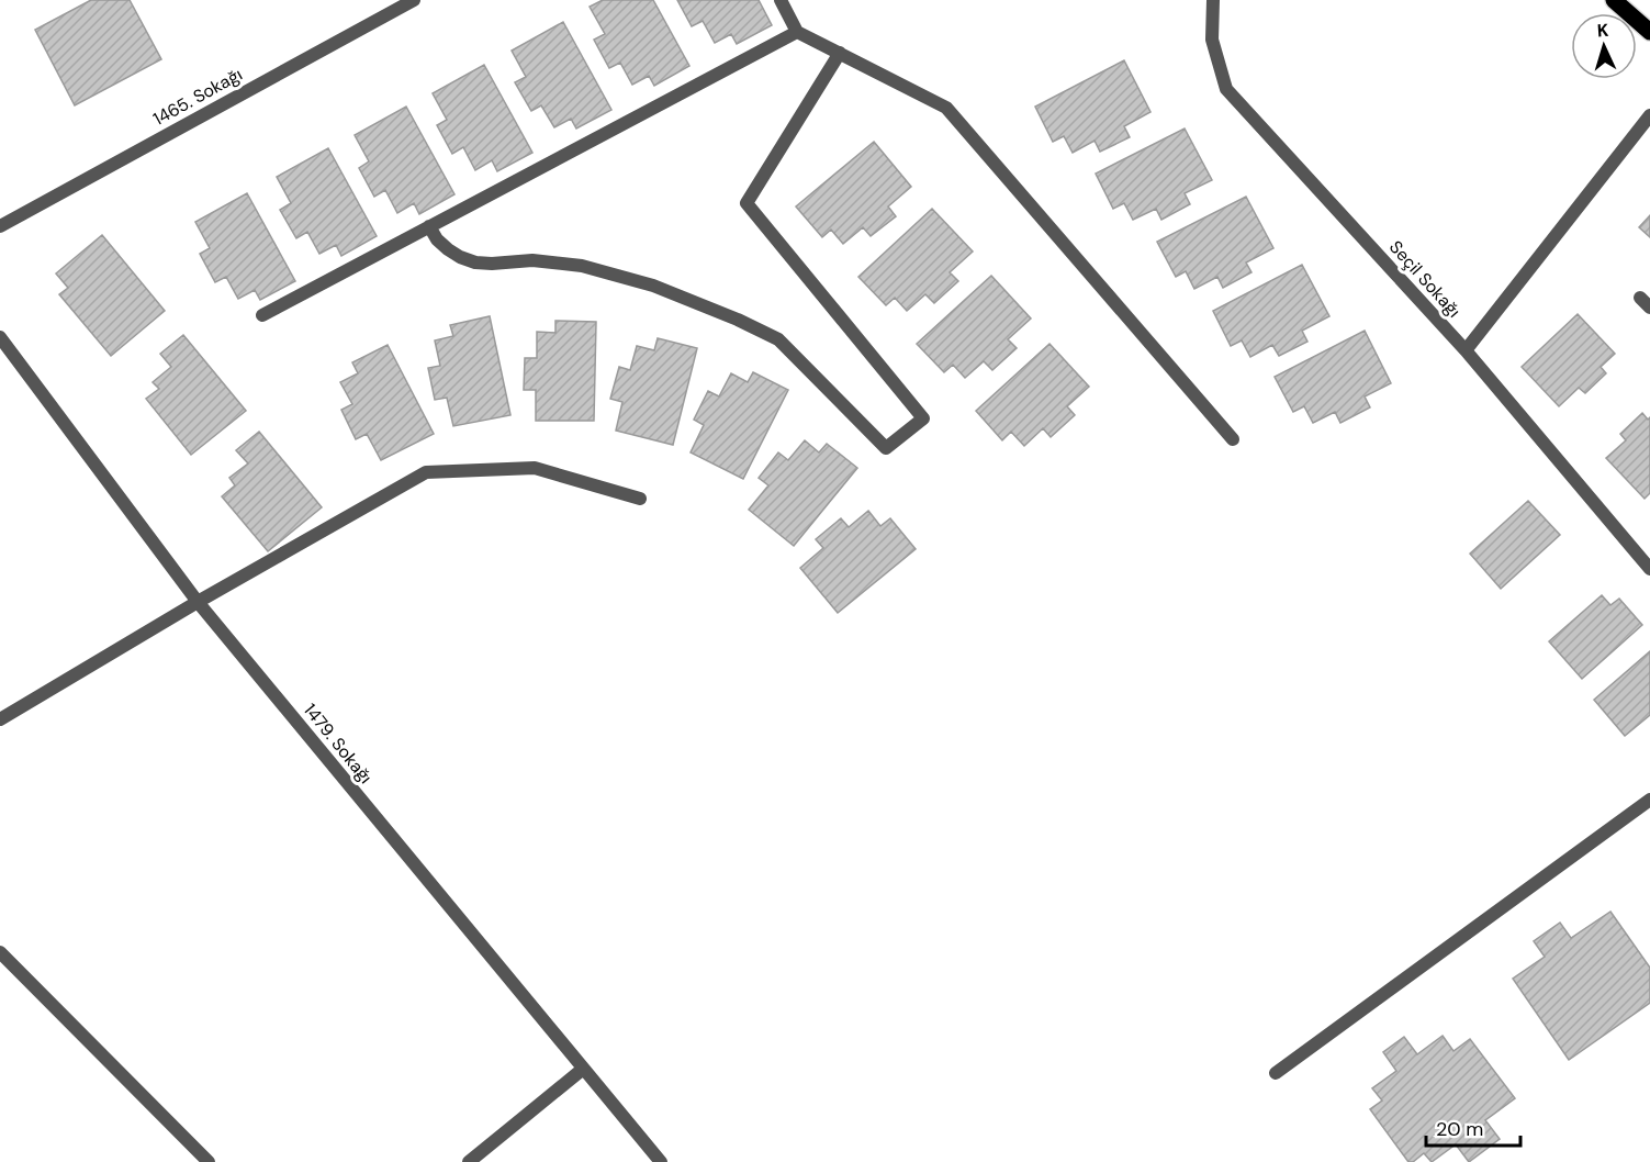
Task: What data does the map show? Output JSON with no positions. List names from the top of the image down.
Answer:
{
  "streets": {
    "street": ["1465. Sokağı", "Seçil Sokağı", "1479. Sokağı"]
  },
  "scale_bar": "20 m",
  "north": "top"
}
